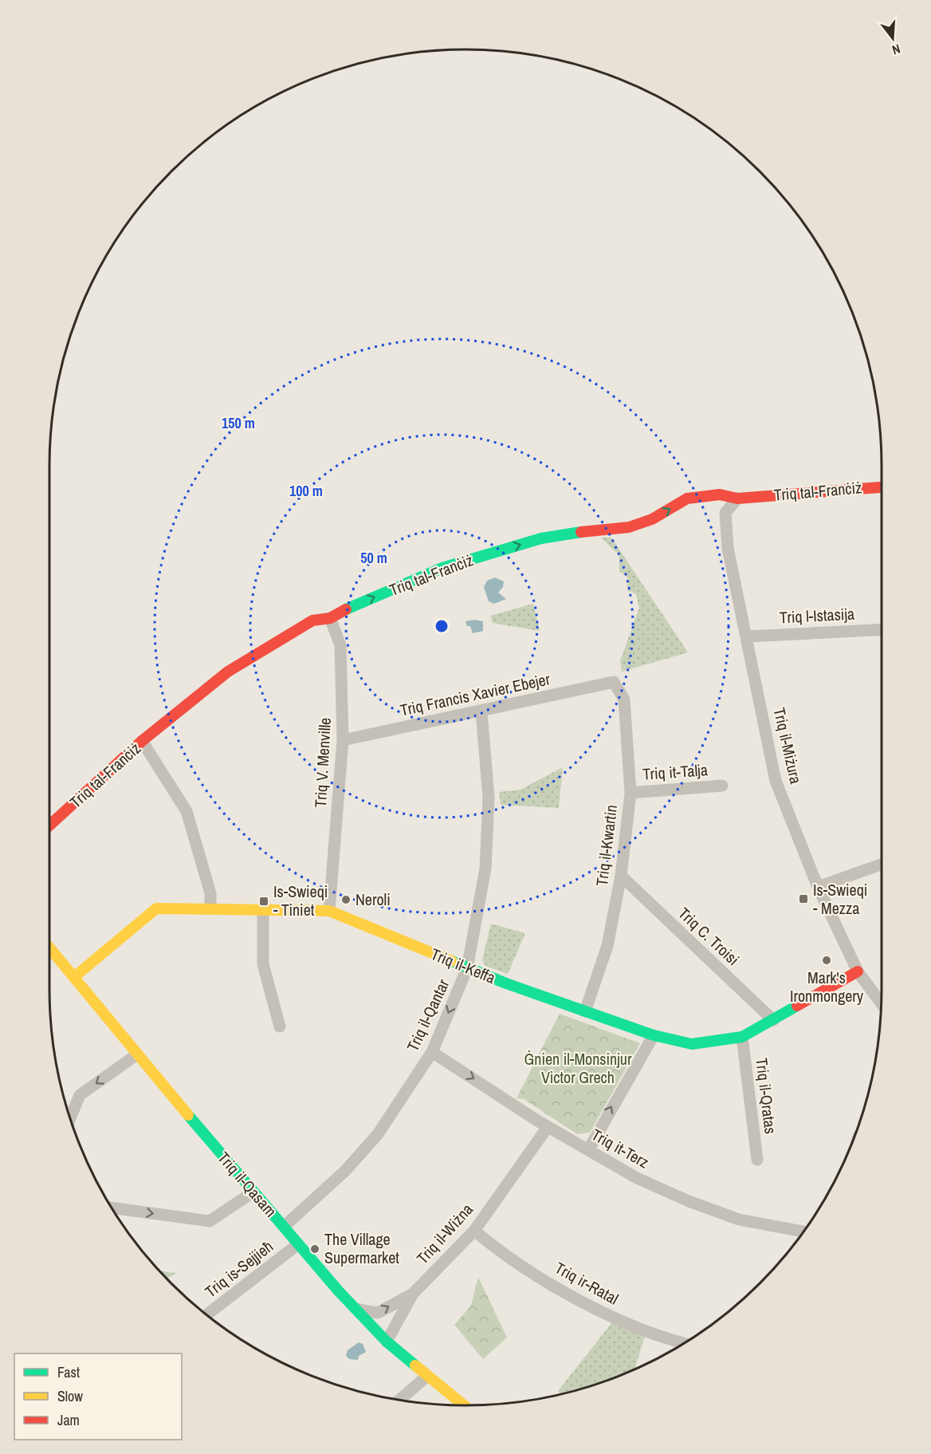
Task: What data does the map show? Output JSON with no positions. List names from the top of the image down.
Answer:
{
  "streets": {
    "street": [
      "Triq tal-Franċiż",
      "Triq l-Istasija",
      "Triq Francis Xavier Ebejer",
      "Triq il-Miżura",
      "Triq V. Menville",
      "Triq it-Talja",
      "Triq il-Kwartin",
      "Triq C. Troisi",
      "Triq il-Keffa",
      "Triq il-Qantar",
      "Triq il-Qratas",
      "Triq it-Terz",
      "Triq il-Qasam",
      "Triq il-Wiżna",
      "Triq is-Sejjieħ",
      "Triq ir-Ratal"
    ]
  },
  "crossings": [
    ["Triq tal-Franċiż", "Triq il-Miżura"],
    ["Triq tal-Franċiż", "Triq V. Menville"],
    ["Triq l-Istasija", "Triq il-Miżura"],
    ["Triq Francis Xavier Ebejer", "Triq V. Menville"],
    ["Triq Francis Xavier Ebejer", "Triq il-Kwartin"],
    ["Triq Francis Xavier Ebejer", "Triq il-Qantar"],
    ["Triq il-Miżura", "Triq il-Keffa"],
    ["Triq V. Menville", "Triq il-Keffa"],
    ["Triq it-Talja", "Triq il-Kwartin"],
    ["Triq il-Kwartin", "Triq C. Troisi"],
    ["Triq il-Kwartin", "Triq il-Keffa"],
    ["Triq C. Troisi", "Triq il-Keffa"],
    ["Triq il-Keffa", "Triq il-Qantar"],
    ["Triq il-Keffa", "Triq il-Qratas"],
    ["Triq il-Keffa", "Triq il-Qasam"],
    ["Triq il-Qantar", "Triq it-Terz"],
    ["Triq il-Qantar", "Triq il-Qasam"],
    ["Triq it-Terz", "Triq il-Wiżna"],
    ["Triq il-Qasam", "Triq il-Wiżna"],
    ["Triq il-Qasam", "Triq is-Sejjieħ"],
    ["Triq il-Wiżna", "Triq ir-Ratal"]
  ],
  "one_way": ["Triq tal-Franċiż"],
  "parks": ["Ġnien il-Monsinjur Victor Grech"],
  "places": {
    "transit": ["Is-Swieqi - Mezza", "Is-Swieqi - Tiniet"],
    "other": ["Neroli", "Mark's Ironmongery", "The Village Supermarket"]
  },
  "legend": ["Fast", "Slow", "Jam"],
  "north": "bottom",
  "rings": ["150 m", "100 m", "50 m"]
}
